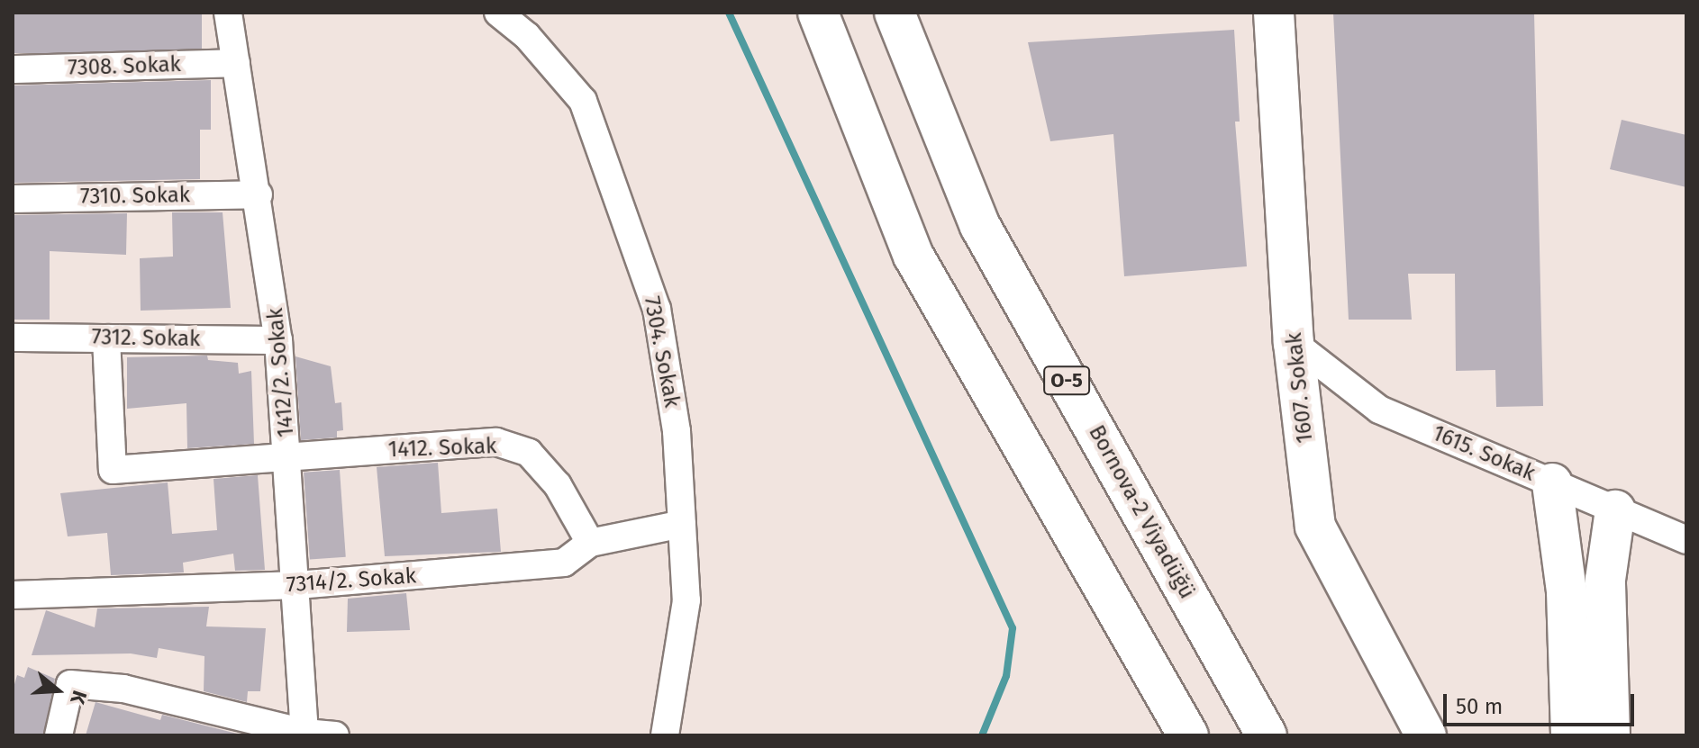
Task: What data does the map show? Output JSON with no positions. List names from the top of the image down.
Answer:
{
  "streets": {
    "main road": ["O-5", "1607. Sokak", "Bornova-2 Viyadüğü"],
    "street": [
      "7308. Sokak",
      "7310. Sokak",
      "7312. Sokak",
      "7304. Sokak",
      "1412/2. Sokak",
      "1412. Sokak",
      "1615. Sokak",
      "7314/2. Sokak"
    ]
  },
  "crossings": [
    ["7308. Sokak", "1412/2. Sokak"],
    ["7310. Sokak", "1412/2. Sokak"],
    ["7312. Sokak", "1412/2. Sokak"],
    ["7312. Sokak", "1412. Sokak"],
    ["7304. Sokak", "7314/2. Sokak"],
    ["1412/2. Sokak", "1412. Sokak"],
    ["1412/2. Sokak", "7314/2. Sokak"],
    ["1607. Sokak", "1615. Sokak"],
    ["1412. Sokak", "7314/2. Sokak"]
  ],
  "scale_bar": "50 m",
  "north": "right"
}
